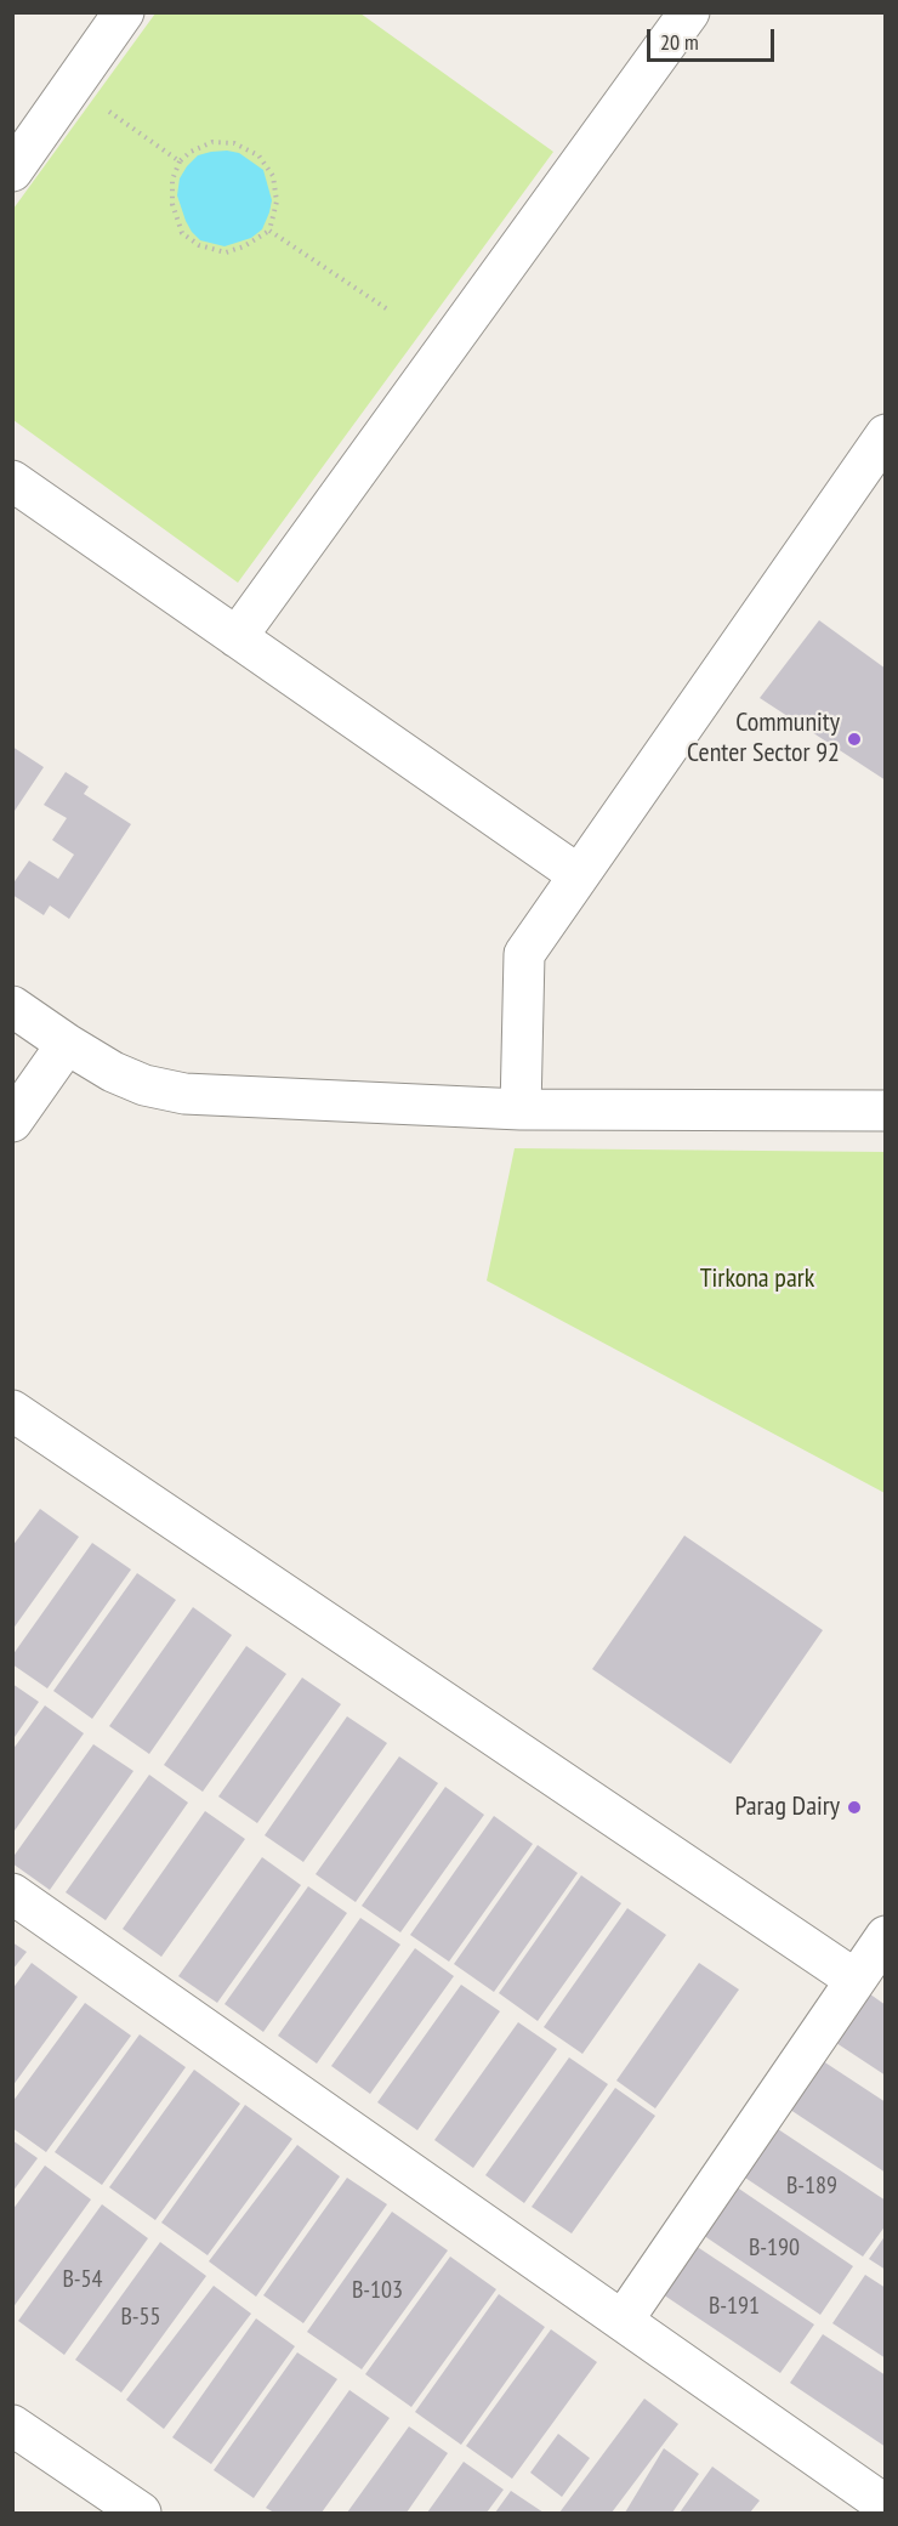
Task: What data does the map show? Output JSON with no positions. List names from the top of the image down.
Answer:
{
  "parks": ["Tirkona park"],
  "places": ["Community Center Sector 92", "Parag Dairy"],
  "house_numbers": [
    "B-189",
    "B-190",
    "B-54",
    "B-103",
    "B-191",
    "B-55"
  ],
  "scale_bar": "20 m"
}
